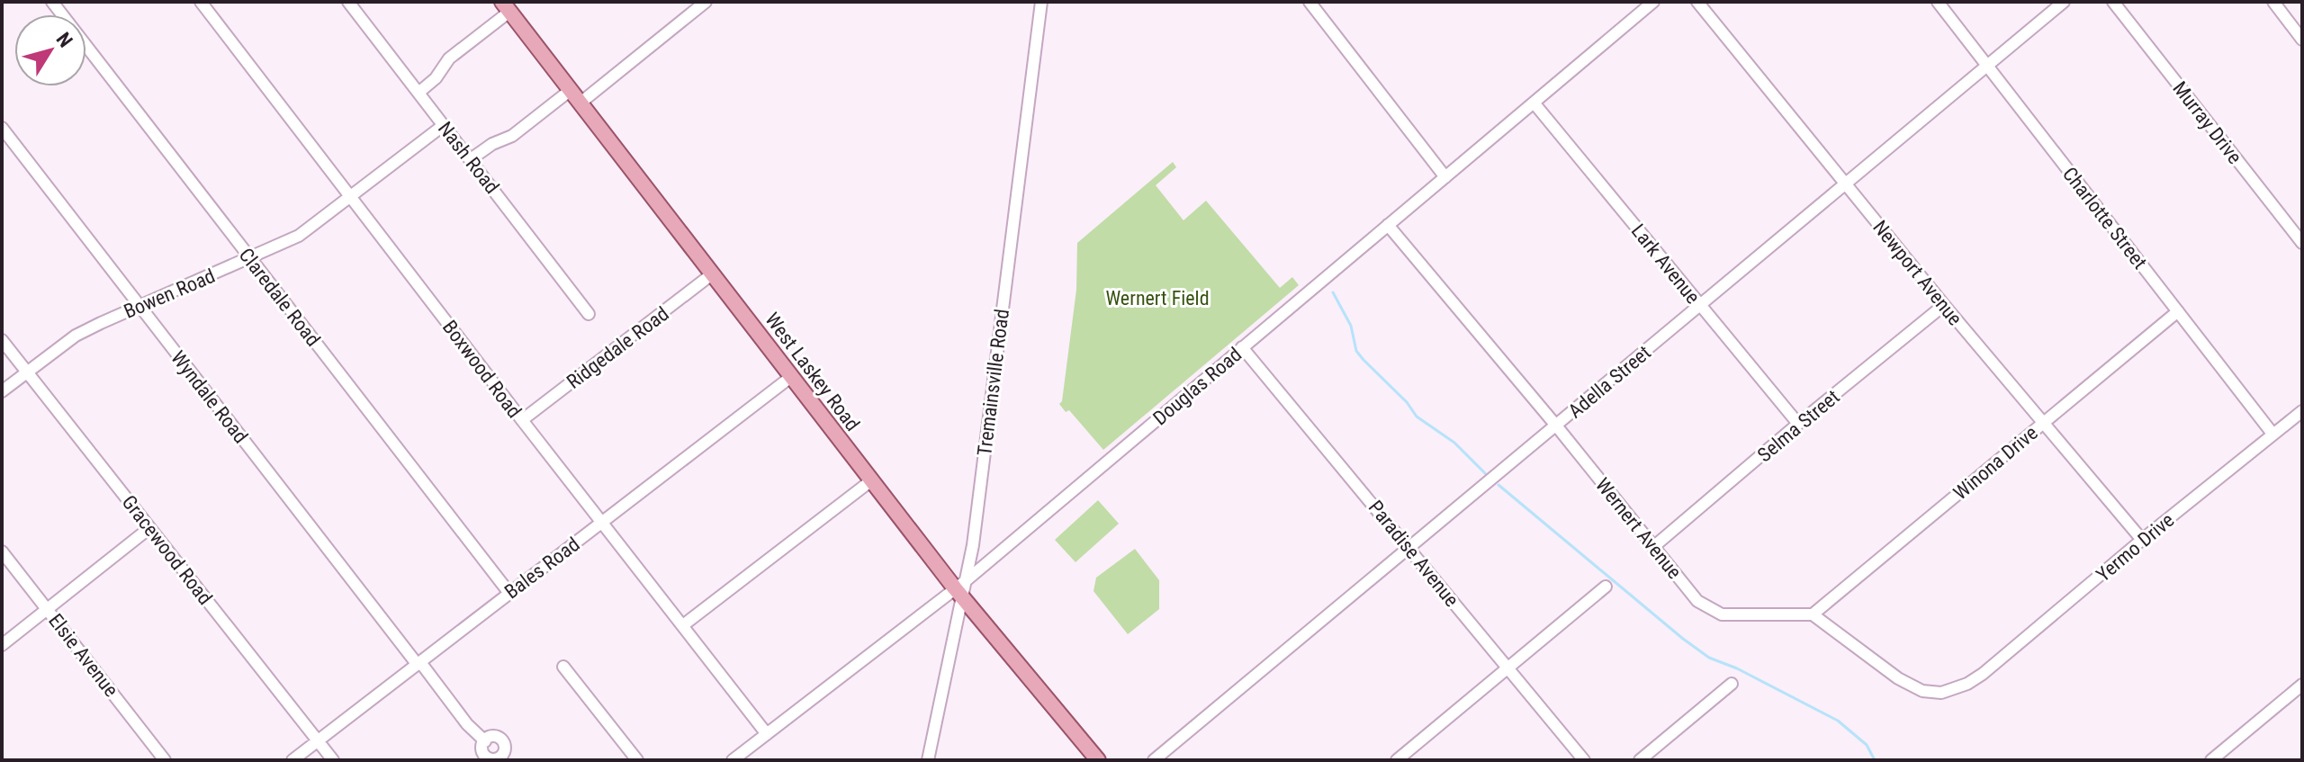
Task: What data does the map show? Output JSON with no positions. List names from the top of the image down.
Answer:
{
  "streets": {
    "main road": ["West Laskey Road"],
    "street": [
      "Murray Drive",
      "Nash Road",
      "Charlotte Street",
      "Lark Avenue",
      "Newport Avenue",
      "Bowen Road",
      "Claredale Road",
      "Ridgedale Road",
      "Boxwood Road",
      "Adella Street",
      "Tremainsville Road",
      "Douglas Road",
      "Wyndale Road",
      "Selma Street",
      "Winona Drive",
      "Wernert Avenue",
      "Yermo Drive",
      "Gracewood Road",
      "Paradise Avenue",
      "Bales Road",
      "Elsie Avenue"
    ]
  },
  "crossings": [
    ["Nash Road", "Bowen Road"],
    ["Charlotte Street", "Adella Street"],
    ["Charlotte Street", "Winona Drive"],
    ["Charlotte Street", "Yermo Drive"],
    ["Lark Avenue", "Adella Street"],
    ["Lark Avenue", "Douglas Road"],
    ["Lark Avenue", "Selma Street"],
    ["Newport Avenue", "Adella Street"],
    ["Newport Avenue", "Selma Street"],
    ["Newport Avenue", "Winona Drive"],
    ["Newport Avenue", "Yermo Drive"],
    ["Bowen Road", "Claredale Road"],
    ["Bowen Road", "Boxwood Road"],
    ["Bowen Road", "Wyndale Road"],
    ["Bowen Road", "Gracewood Road"],
    ["Claredale Road", "Bales Road"],
    ["Ridgedale Road", "Boxwood Road"],
    ["Ridgedale Road", "West Laskey Road"],
    ["Boxwood Road", "Douglas Road"],
    ["Boxwood Road", "Bales Road"],
    ["West Laskey Road", "Tremainsville Road"],
    ["West Laskey Road", "Douglas Road"],
    ["West Laskey Road", "Bales Road"],
    ["Adella Street", "Wernert Avenue"],
    ["Adella Street", "Paradise Avenue"],
    ["Tremainsville Road", "Douglas Road"],
    ["Douglas Road", "Wernert Avenue"],
    ["Douglas Road", "Paradise Avenue"],
    ["Wyndale Road", "Bales Road"],
    ["Selma Street", "Wernert Avenue"],
    ["Winona Drive", "Wernert Avenue"],
    ["Winona Drive", "Yermo Drive"],
    ["Wernert Avenue", "Yermo Drive"],
    ["Gracewood Road", "Bales Road"]
  ],
  "parks": ["Wernert Field"],
  "north": "top right"
}
